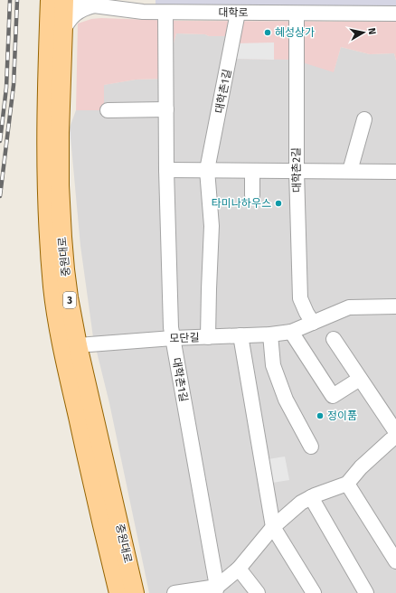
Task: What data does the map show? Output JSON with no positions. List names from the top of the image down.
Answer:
{
  "streets": {
    "main road": ["중원대로", "3"],
    "street": [
      "대학로",
      "대학촌1길",
      "대학촌2길",
      "모단길"
    ]
  },
  "crossings": [
    ["대학로", "대학촌1길"],
    ["대학로", "대학촌2길"],
    ["대학촌1길", "모단길"],
    ["대학촌2길", "모단길"],
    ["중원대로", "모단길"]
  ],
  "places": ["혜성상가", "타미나하우스", "정이품"],
  "north": "right"
}
